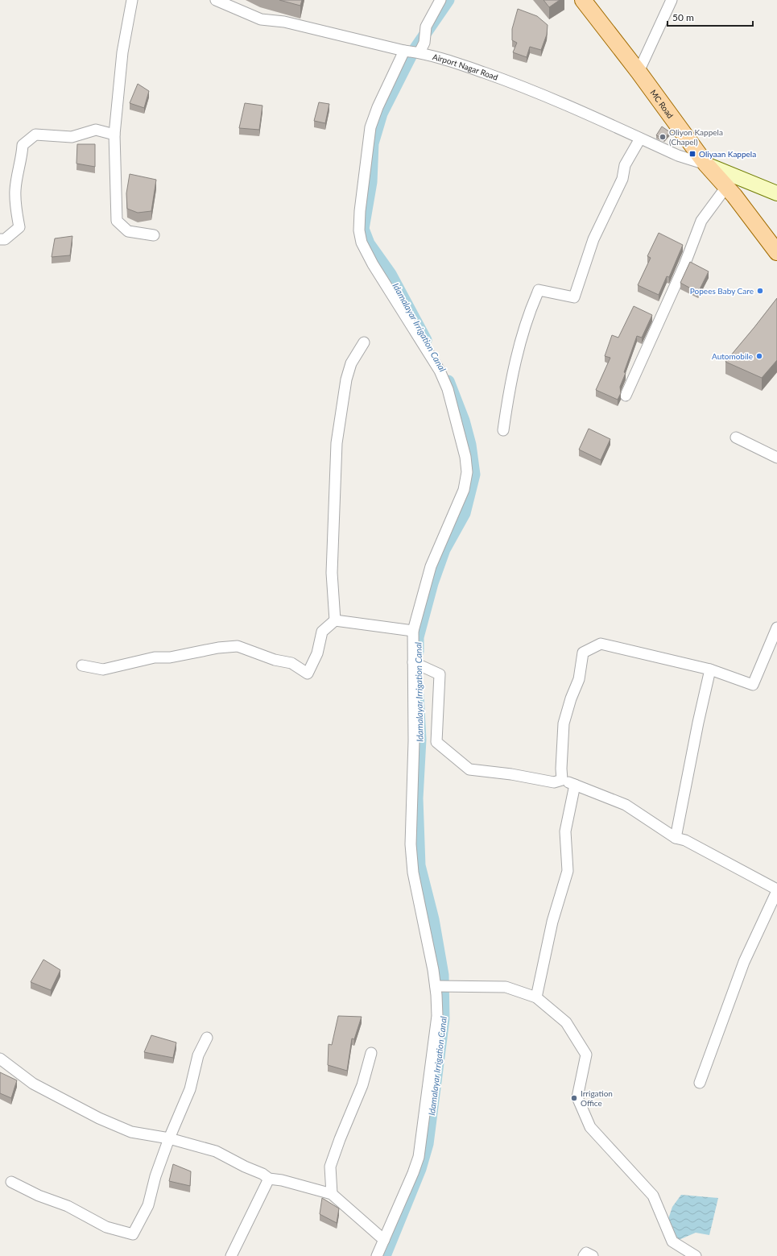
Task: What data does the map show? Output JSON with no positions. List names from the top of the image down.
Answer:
{
  "streets": {
    "main road": ["MC Road"],
    "street": ["Airport Nagar Road"]
  },
  "crossings": [
    ["Airport Nagar Road", "MC Road"]
  ],
  "water": ["Idamalayar Irrigation Canal"],
  "places": {
    "other": [
      "Oliyon Kappela (Chapel)",
      "Popees Baby Care",
      "Automobile",
      "Irrigation Office"
    ],
    "transit": ["Oliyaan Kappela"]
  },
  "scale_bar": "50 m"
}
